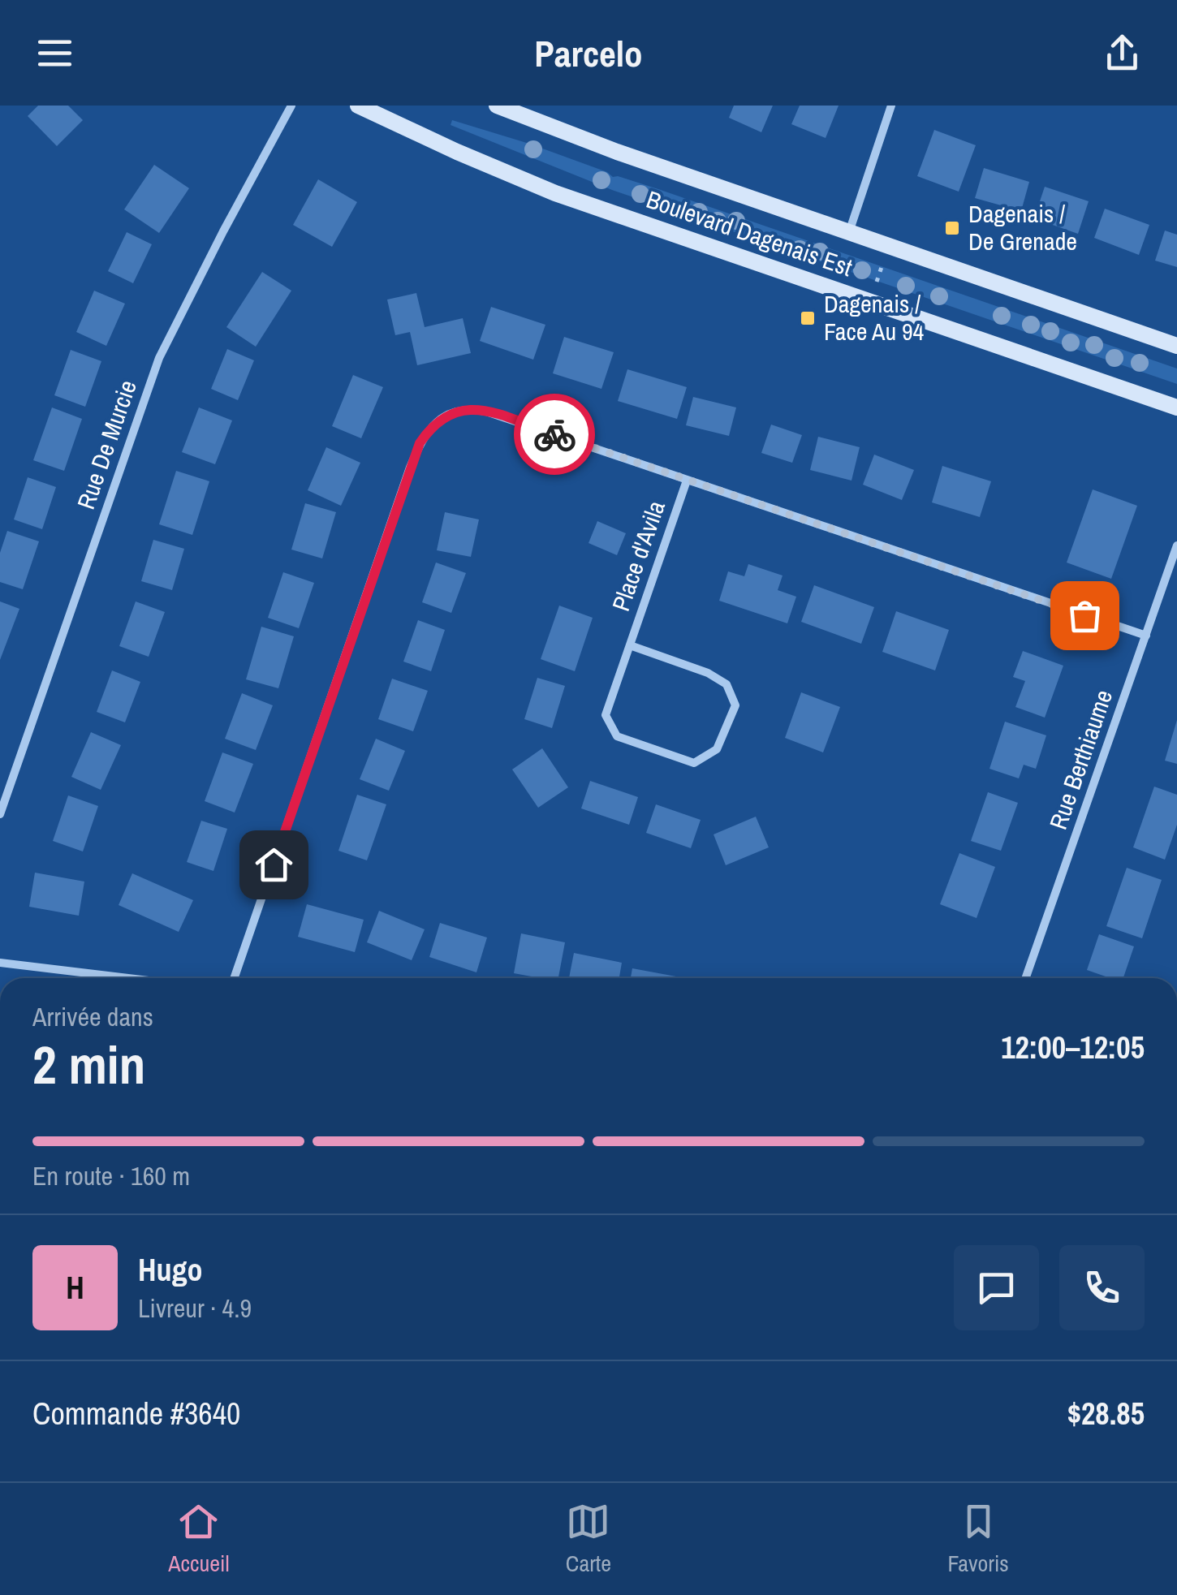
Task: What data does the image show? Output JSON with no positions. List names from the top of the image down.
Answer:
{
  "streets": {
    "main road": ["Boulevard Dagenais Est"],
    "street": ["Rue De Murcie", "Place d'Avila", "Rue Berthiaume"]
  },
  "places": {
    "transit": ["Dagenais / De Grenade", "Dagenais / Face Au 94"]
  },
  "page": {
    "header": "Parcelo",
    "heading": ["2 min", "Arrivée dans", "12:00–12:05"],
    "panel": [
      "Hugo",
      "Livreur · 4.9",
      "Commande #3640",
      "$28.85"
    ],
    "bar": "En route · 160 m",
    "round": "H",
    "tabs": ["Accueil", "Carte", "Favoris"]
  }
}
